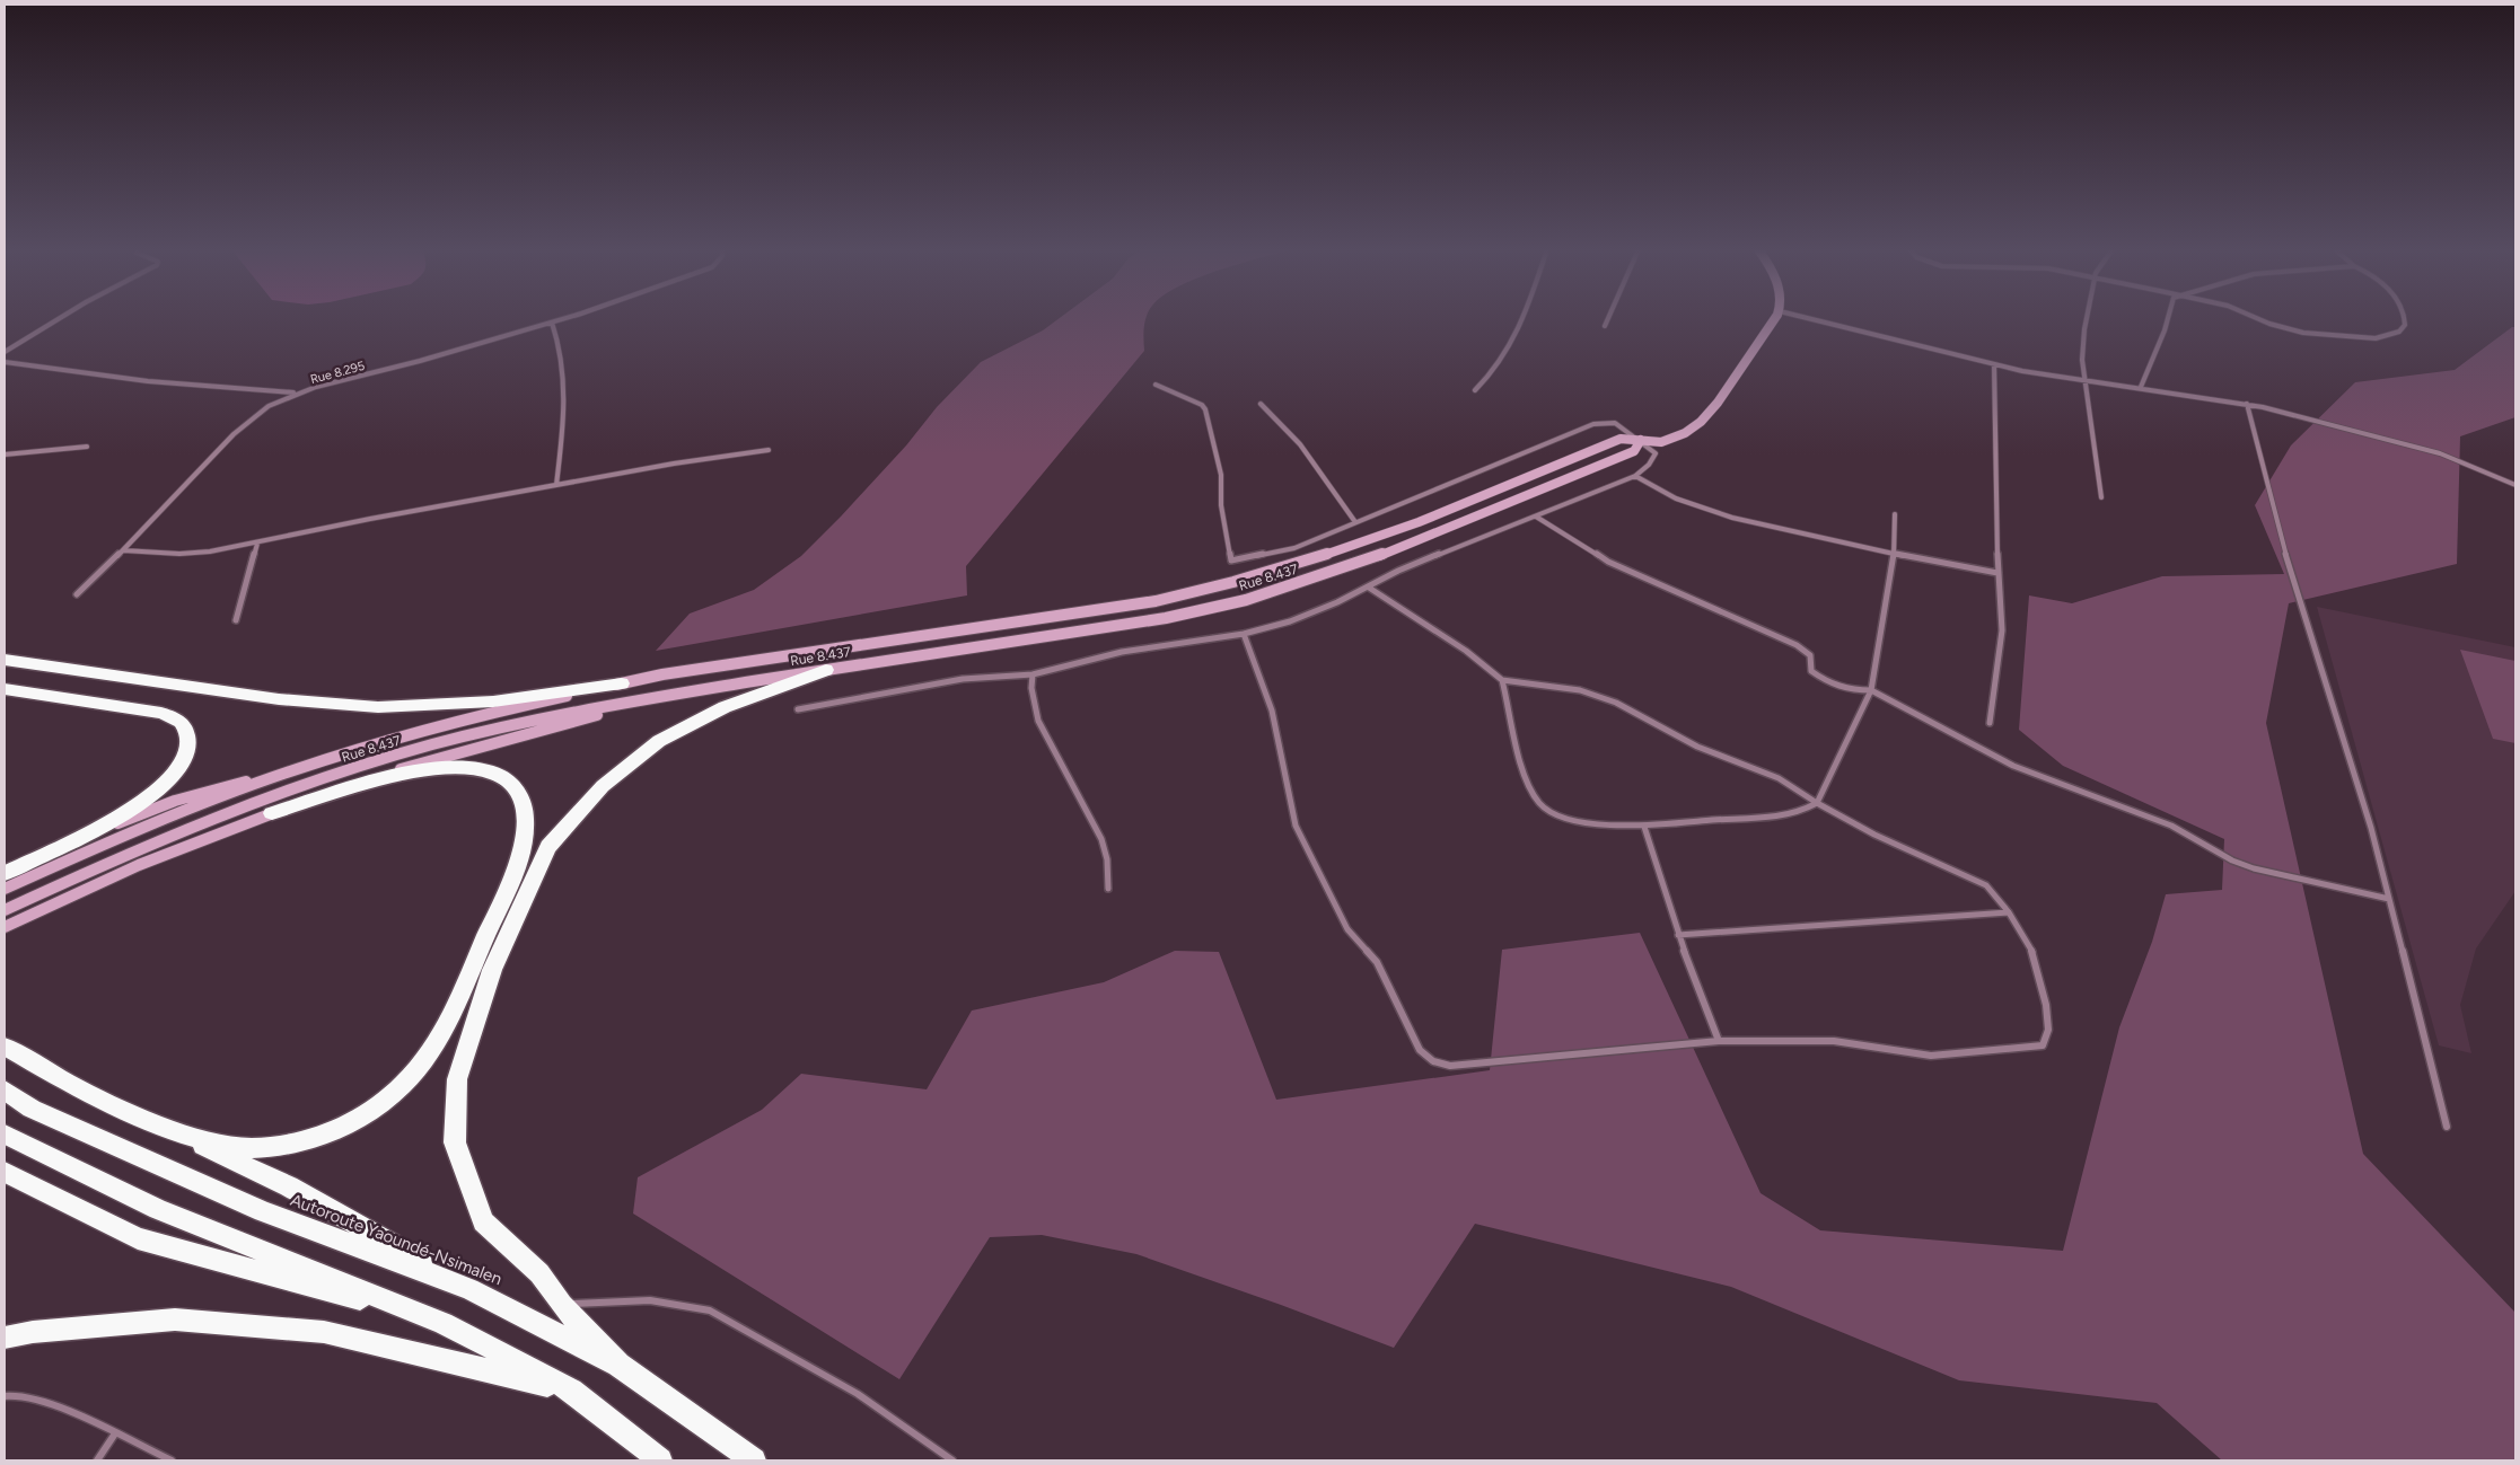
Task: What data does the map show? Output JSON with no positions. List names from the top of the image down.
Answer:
{
  "streets": {
    "highway": ["Autoroute Yaoundé-Nsimalen"],
    "main road": ["Rue 8.437"],
    "street": ["Rue 8.295"]
  }
}
